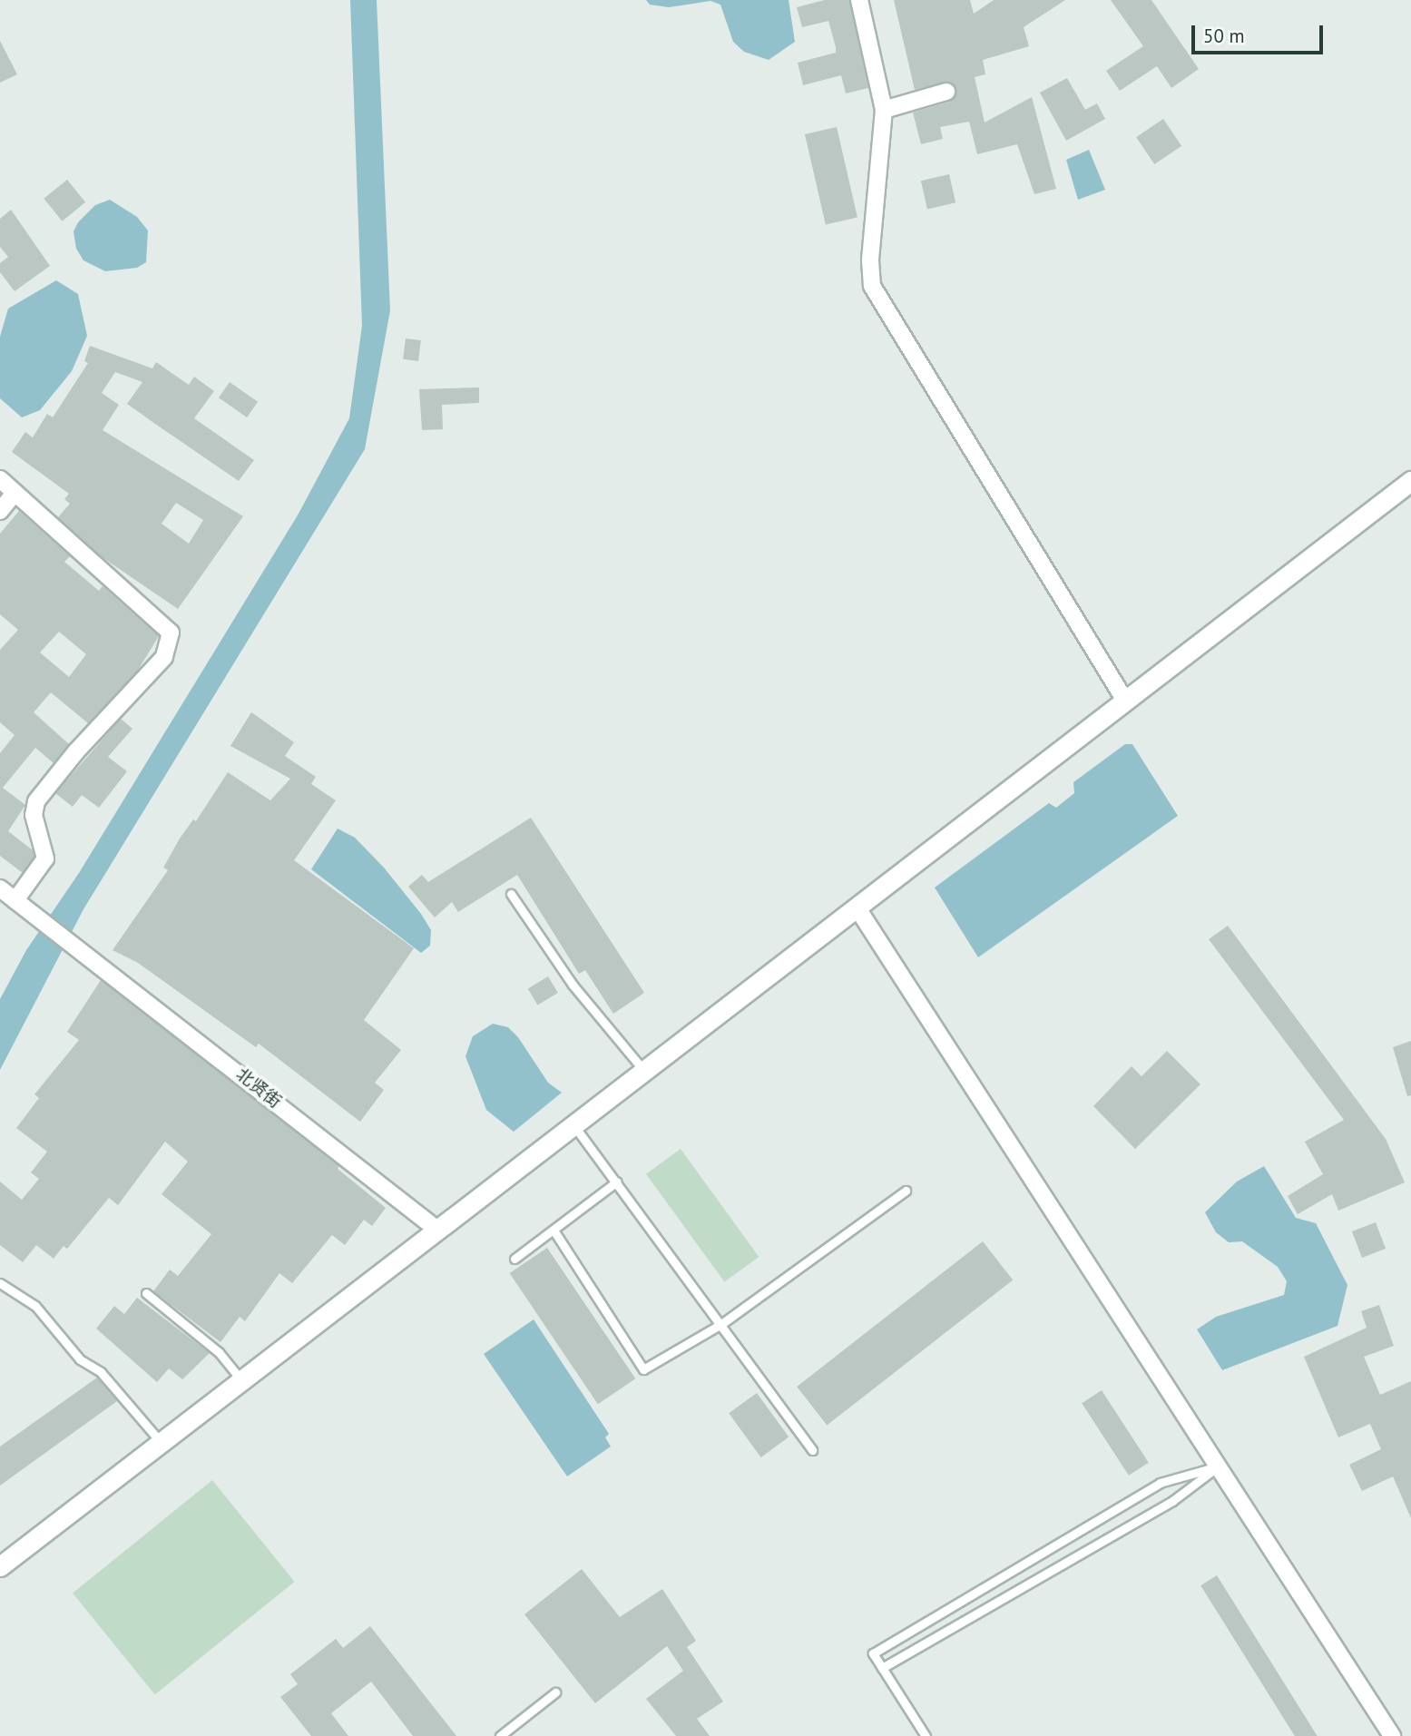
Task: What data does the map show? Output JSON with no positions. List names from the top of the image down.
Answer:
{
  "streets": {
    "street": ["北贤街"]
  },
  "scale_bar": "50 m"
}
